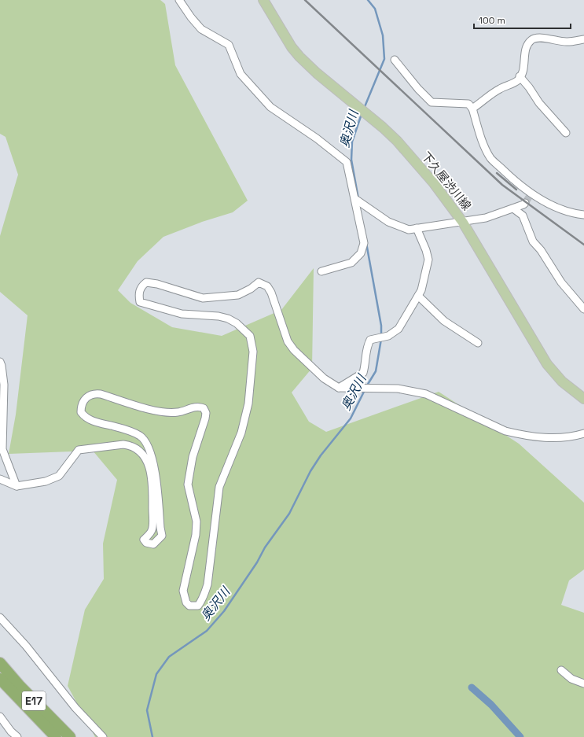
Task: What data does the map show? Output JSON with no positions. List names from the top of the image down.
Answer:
{
  "streets": {
    "highway": ["E17"],
    "main road": ["下久屋渋川線"]
  },
  "water": ["奥沢川"],
  "scale_bar": "100 m"
}
